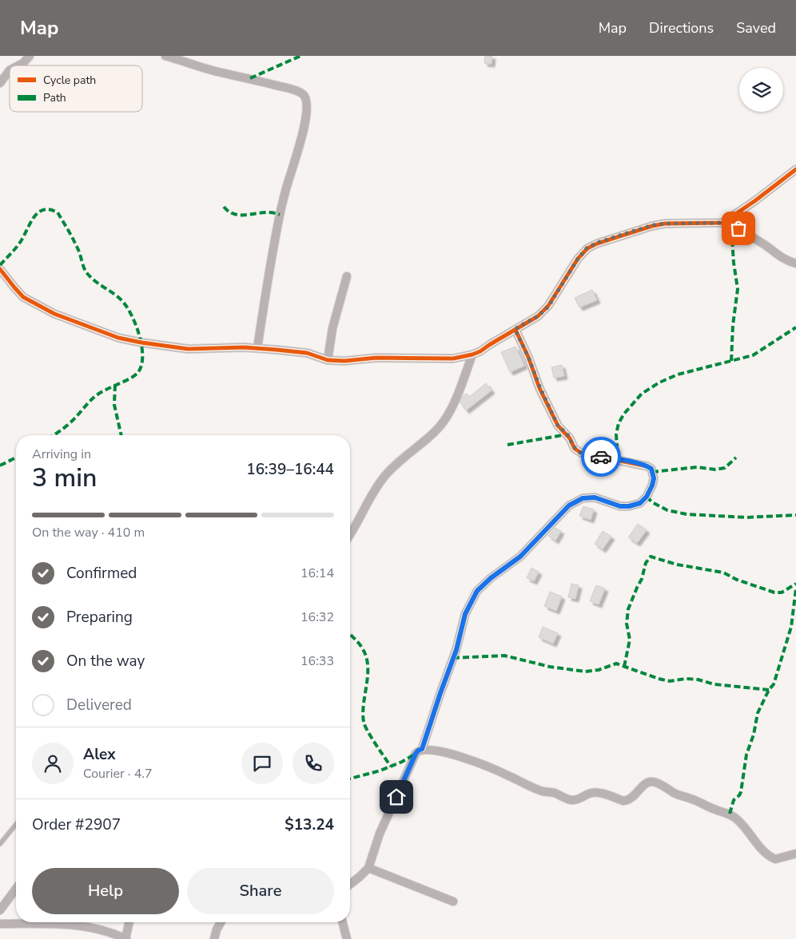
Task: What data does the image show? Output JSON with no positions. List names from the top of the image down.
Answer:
{
  "legend": ["Cycle path", "Path"],
  "page": {
    "header": "Map",
    "nav": ["Map", "Directions", "Saved"],
    "heading": ["3 min", "Arriving in", "16:39–16:44"],
    "panel": [
      "Alex",
      "Courier · 4.7",
      "Order #2907",
      "$13.24"
    ],
    "bar": "On the way · 410 m",
    "list": [
      ["Confirmed", "16:14"],
      ["Preparing", "16:32"],
      ["On the way", "16:33"],
      "Delivered"
    ],
    "buttons": ["Help", "Share"]
  }
}
